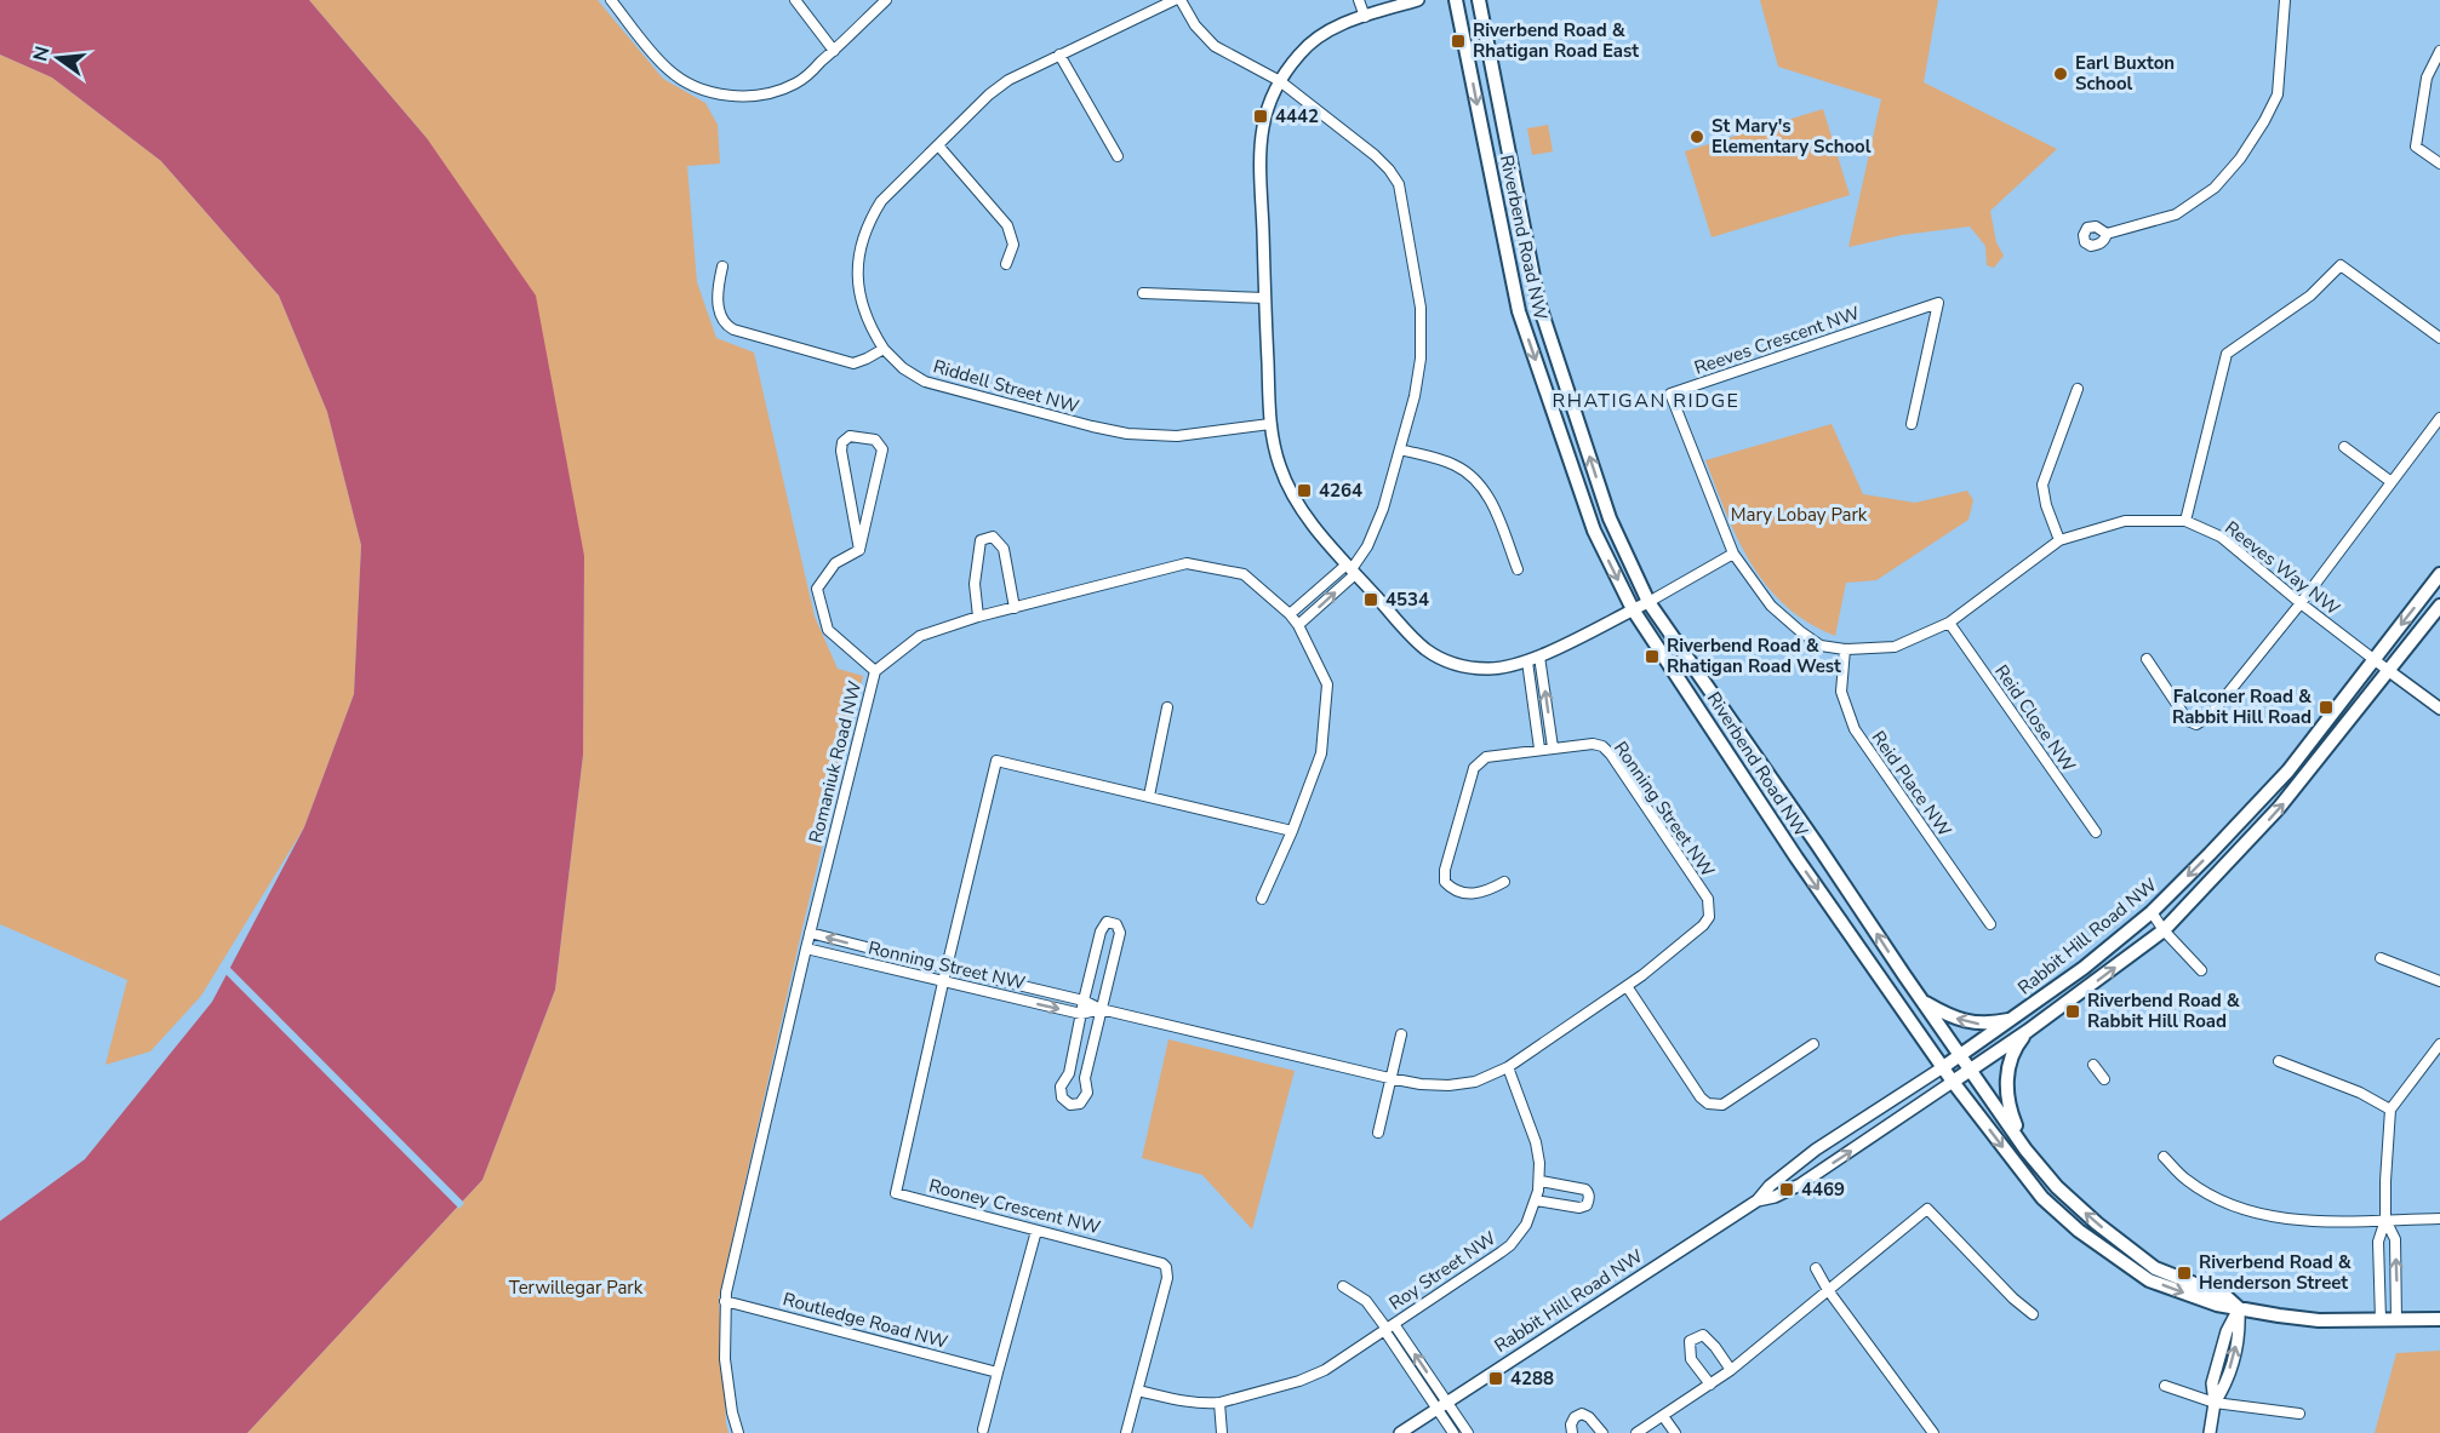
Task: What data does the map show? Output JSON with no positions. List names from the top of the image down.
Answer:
{
  "streets": {
    "main road": ["Riverbend Road NW", "Rabbit Hill Road NW"],
    "street": [
      "Reeves Crescent NW",
      "Riddell Street NW",
      "Reeves Way NW",
      "Reid Close NW",
      "Romaniuk Road NW",
      "Reid Place NW",
      "Ronning Street NW",
      "Rooney Crescent NW",
      "Roy Street NW",
      "Routledge Road NW"
    ]
  },
  "crossings": [
    ["Riverbend Road NW", "Rabbit Hill Road NW"],
    ["Reeves Crescent NW", "Reeves Way NW"],
    ["Reeves Way NW", "Reid Close NW"],
    ["Reeves Way NW", "Reid Place NW"],
    ["Reeves Way NW", "Rabbit Hill Road NW"],
    ["Romaniuk Road NW", "Ronning Street NW"],
    ["Ronning Street NW", "Rooney Crescent NW"],
    ["Ronning Street NW", "Roy Street NW"],
    ["Rooney Crescent NW", "Roy Street NW"]
  ],
  "districts": ["RHATIGAN RIDGE"],
  "parks": ["Mary Lobay Park", "Terwillegar Park"],
  "places": {
    "transit": [
      "Riverbend Road & Rhatigan Road East",
      "4442",
      "4264",
      "4534",
      "Riverbend Road & Rhatigan Road West",
      "Falconer Road & Rabbit Hill Road",
      "Riverbend Road & Rabbit Hill Road",
      "4469",
      "Riverbend Road & Henderson Street",
      "4288"
    ],
    "other": ["Earl Buxton School", "St Mary's Elementary School"]
  },
  "north": "left"
}
